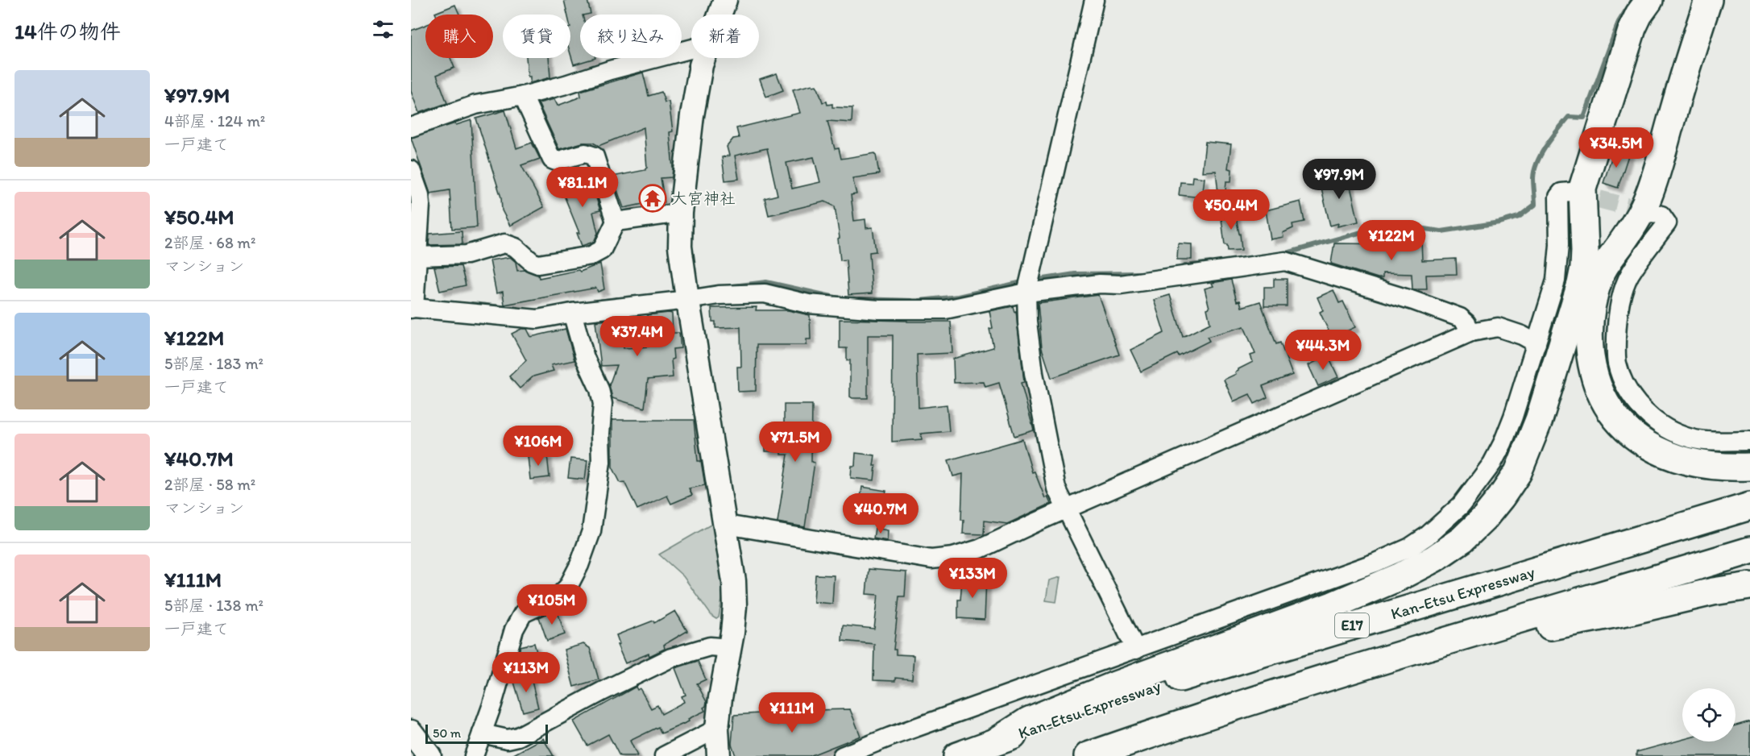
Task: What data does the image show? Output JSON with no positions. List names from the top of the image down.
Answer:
{
  "streets": {
    "highway": ["Kan-Etsu Expressway", "E17"]
  },
  "places": {
    "temple": ["大宮神社"]
  },
  "scale_bar": "50 m",
  "page": {
    "heading": "14件の物件",
    "chip": [
      "購入",
      "賃貸",
      "絞り込み",
      "新着"
    ],
    "list": [
      {
        "name": "¥97.9M",
        "note": "4部屋 · 124 m² · 一戸建て"
      },
      {
        "name": "¥50.4M",
        "note": "2部屋 · 68 m² · マンション"
      },
      {
        "name": "¥122M",
        "note": "5部屋 · 183 m² · 一戸建て"
      },
      {
        "name": "¥40.7M",
        "note": "2部屋 · 58 m² · マンション"
      },
      {
        "name": "¥111M",
        "note": "5部屋 · 138 m² · 一戸建て"
      }
    ],
    "price": [
      "¥34.5M",
      "¥97.9M",
      "¥81.1M",
      "¥50.4M",
      "¥122M",
      "¥37.4M",
      "¥44.3M",
      "¥71.5M",
      "¥106M",
      "¥40.7M",
      "¥133M",
      "¥105M",
      "¥113M",
      "¥111M"
    ],
    "scale": "50 m"
  }
}
